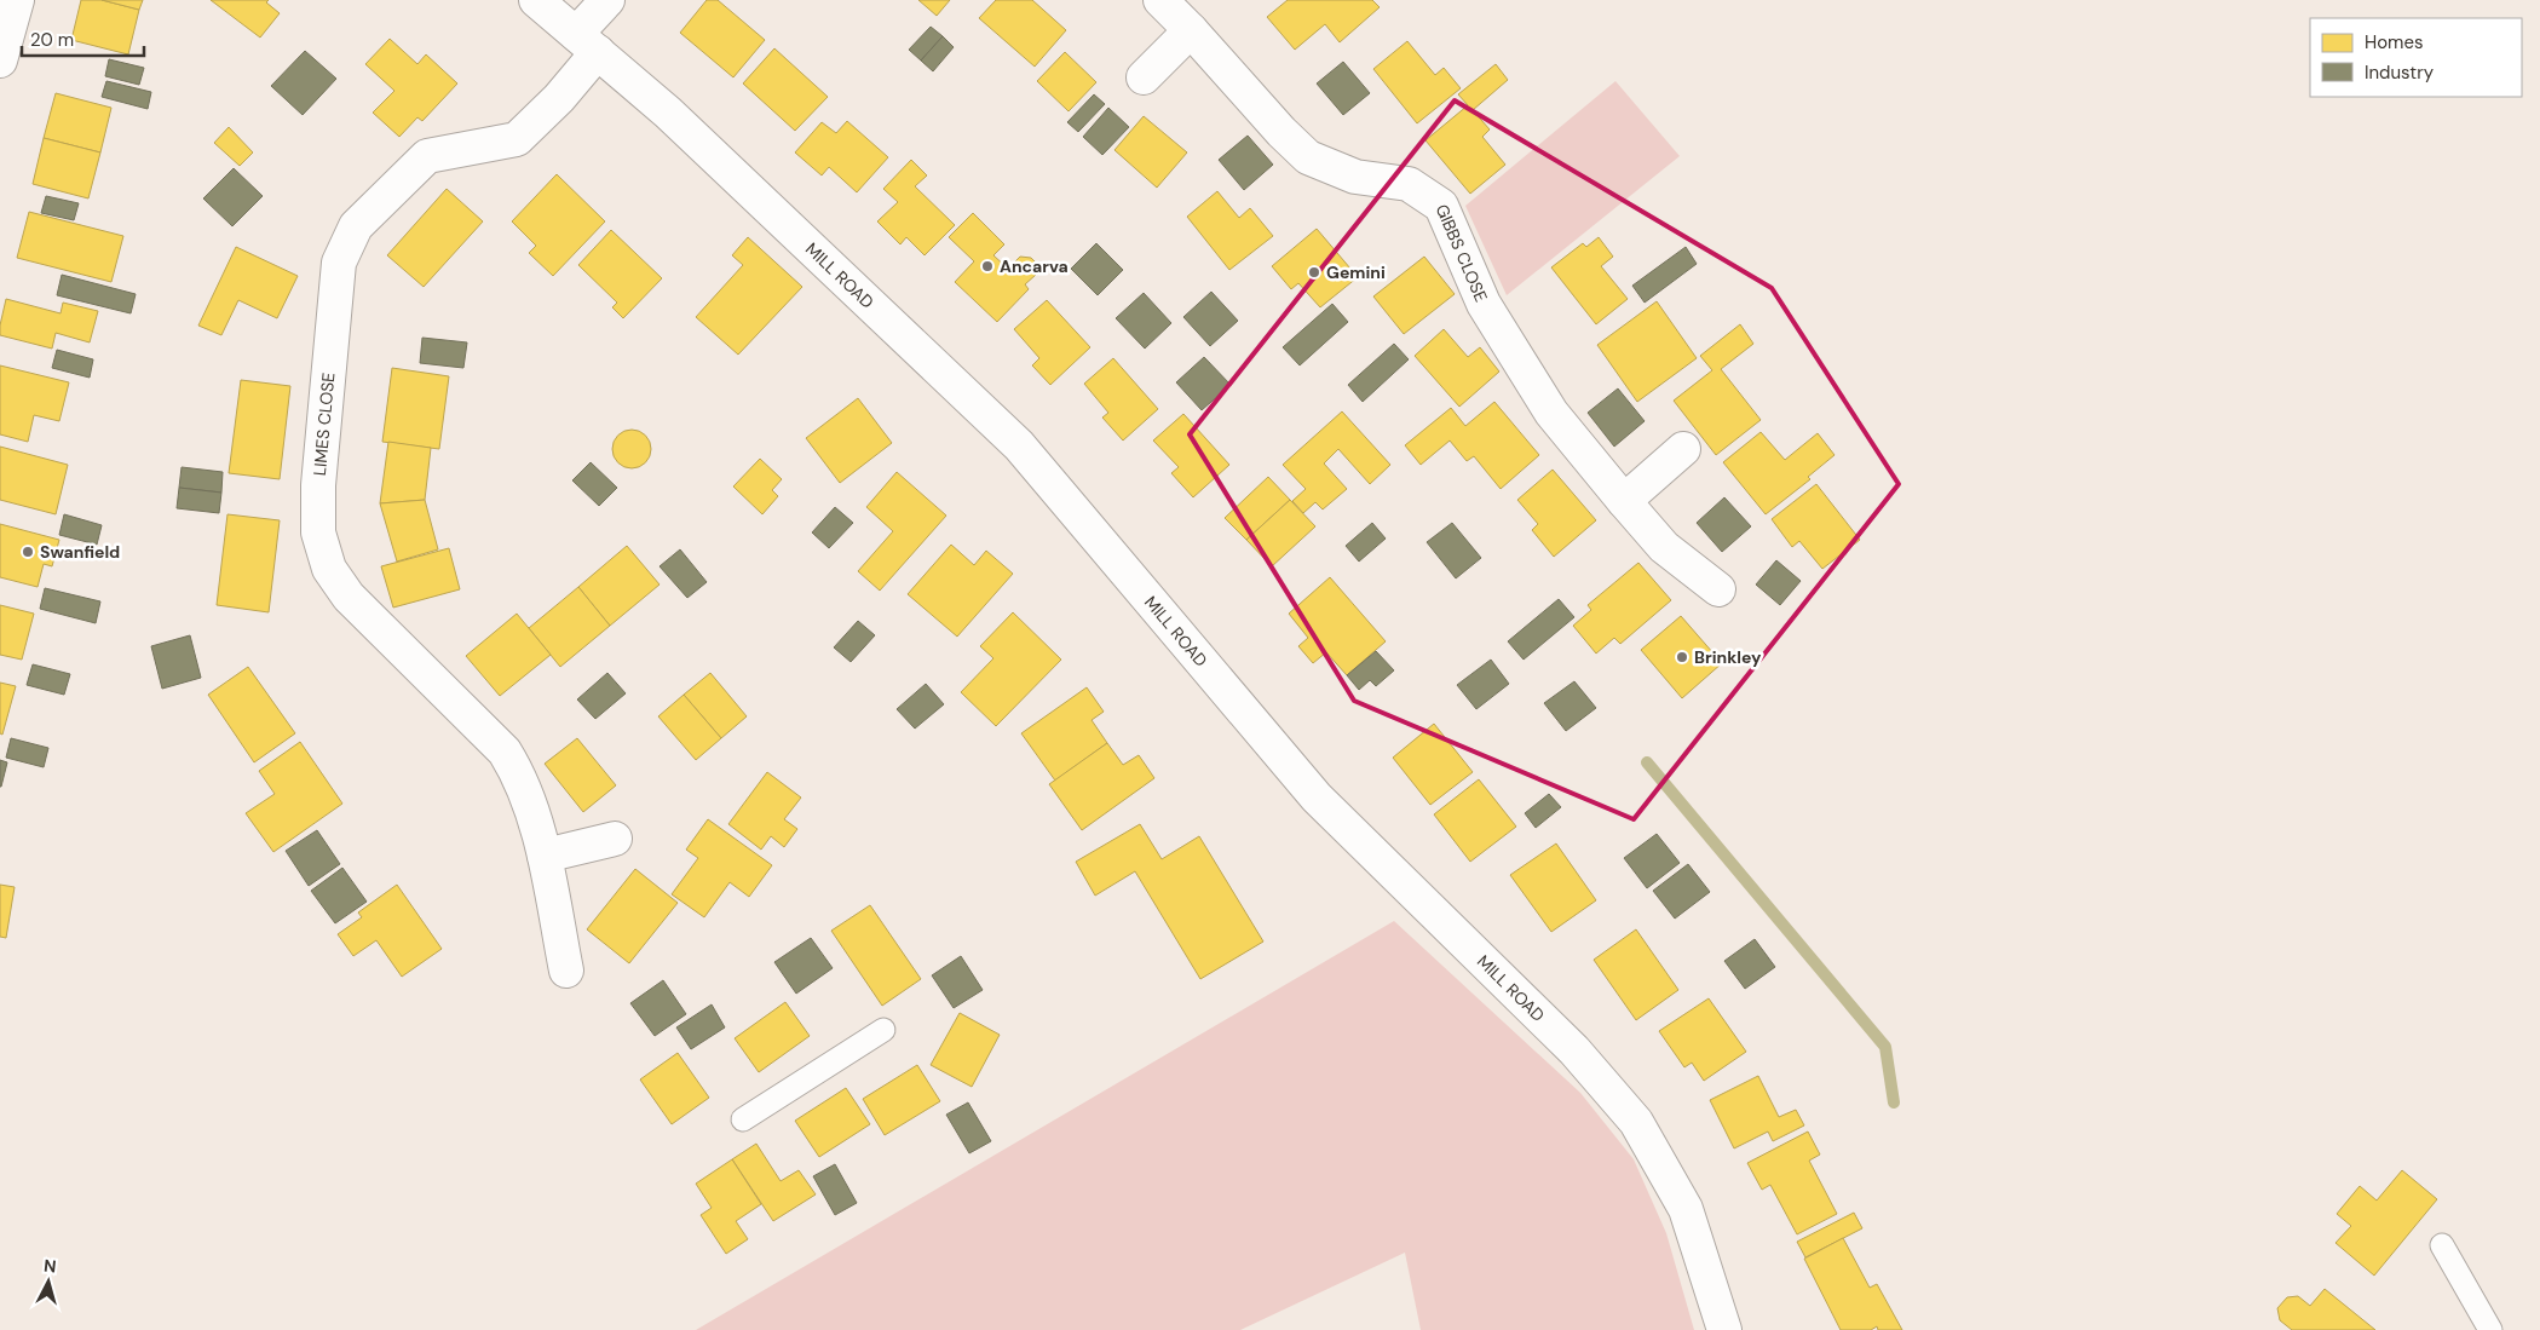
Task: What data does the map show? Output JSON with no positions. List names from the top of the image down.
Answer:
{
  "streets": {
    "street": ["GIBBS CLOSE", "MILL ROAD", "LIMES CLOSE"]
  },
  "crossings": [
    ["MILL ROAD", "LIMES CLOSE"]
  ],
  "places": [
    "Ancarva",
    "Gemini",
    "Swanfield",
    "Brinkley"
  ],
  "legend": ["Homes", "Industry"],
  "scale_bar": "20 m",
  "north": "top"
}
